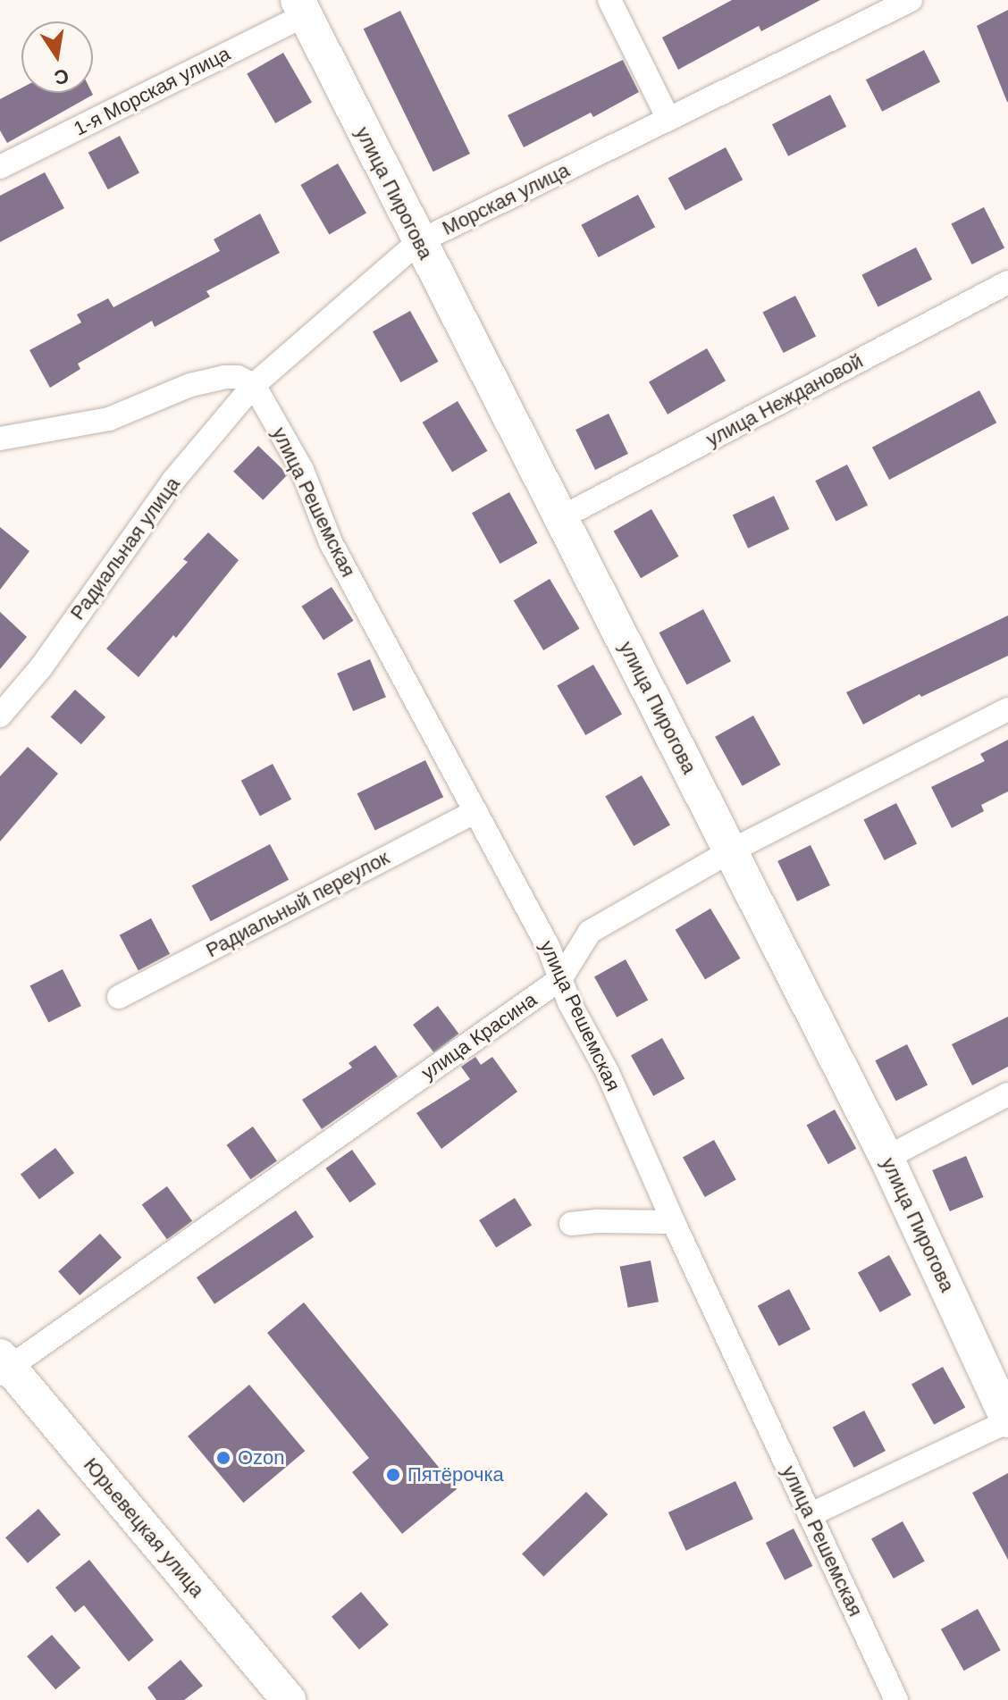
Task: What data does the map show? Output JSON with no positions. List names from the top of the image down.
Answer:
{
  "streets": {
    "street": [
      "1-я Морская улица",
      "улица Пирогова",
      "Морская улица",
      "улица Неждановой",
      "улица Решемская",
      "Радиальная улица",
      "Радиальный переулок",
      "улица Красина",
      "Юрьевецкая улица"
    ]
  },
  "crossings": [
    ["1-я Морская улица", "улица Пирогова"],
    ["улица Пирогова", "Морская улица"],
    ["улица Пирогова", "улица Неждановой"],
    ["улица Пирогова", "улица Красина"],
    ["Морская улица", "улица Решемская"],
    ["Морская улица", "Радиальная улица"],
    ["улица Решемская", "Радиальная улица"],
    ["улица Решемская", "Радиальный переулок"],
    ["улица Решемская", "улица Красина"],
    ["улица Красина", "Юрьевецкая улица"]
  ],
  "places": ["Ozon", "Пятёрочка"],
  "north": "bottom"
}
